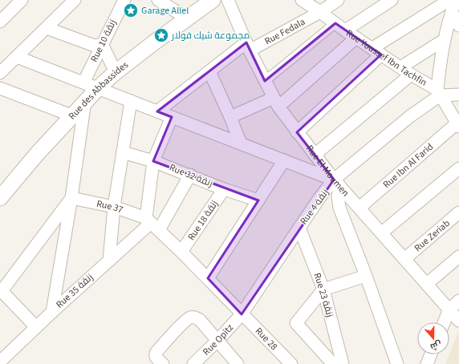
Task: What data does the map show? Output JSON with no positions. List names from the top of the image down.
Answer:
{
  "streets": {
    "street": [
      "Rue Fedala",
      "Rue 10 زنقة",
      "Rue Youssef Ibn Tachfin",
      "Rue des Abbassides",
      "Rue Ibn Al Farid",
      "Rue El Moumen",
      "Rue 32 زنقة",
      "Rue 37",
      "Rue 4 زنقة",
      "Rue 18 زنقة",
      "Rue Zeriab",
      "Rue 35 زنقة",
      "Rue 23 زنقة",
      "Rue Opitz",
      "Rue 28"
    ]
  },
  "crossings": [
    ["Rue Fedala", "Rue Youssef Ibn Tachfin"],
    ["Rue Fedala", "Rue El Moumen"],
    ["Rue Youssef Ibn Tachfin", "Rue Ibn Al Farid"],
    ["Rue Youssef Ibn Tachfin", "Rue 4 زنقة"],
    ["Rue Ibn Al Farid", "Rue El Moumen"],
    ["Rue El Moumen", "Rue 4 زنقة"],
    ["Rue El Moumen", "Rue Zeriab"],
    ["Rue 32 زنقة", "Rue 18 زنقة"],
    ["Rue 32 زنقة", "Rue 35 زنقة"],
    ["Rue 37", "Rue 35 زنقة"],
    ["Rue 37", "Rue 28"],
    ["Rue 4 زنقة", "Rue 23 زنقة"],
    ["Rue 4 زنقة", "Rue Opitz"],
    ["Rue 4 زنقة", "Rue 28"],
    ["Rue 18 زنقة", "Rue 28"],
    ["Rue 35 زنقة", "Rue 28"],
    ["Rue Opitz", "Rue 28"]
  ],
  "places": {
    "place": ["Garage Allel", "مجموعة شيك فولار"]
  },
  "north": "bottom"
}
